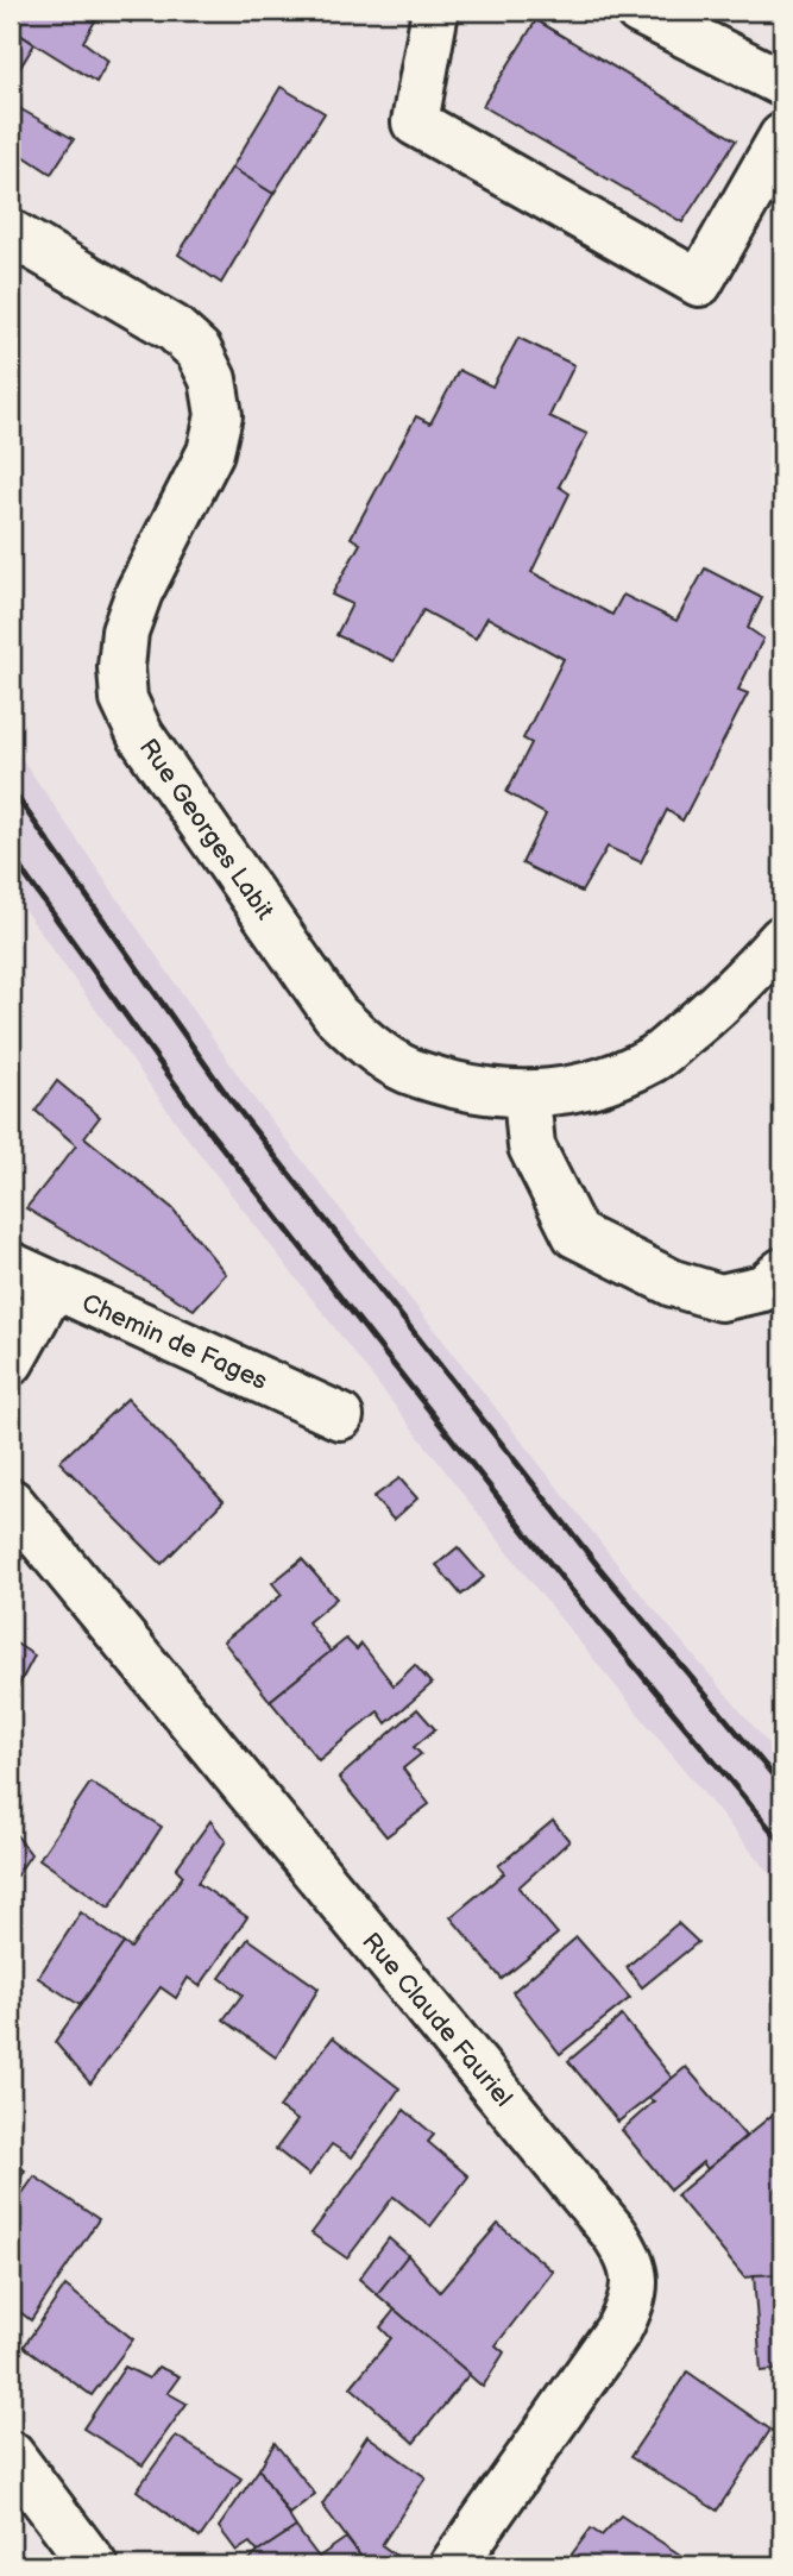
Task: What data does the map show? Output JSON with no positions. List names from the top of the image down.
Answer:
{
  "streets": {
    "street": ["Rue Georges Labit", "Chemin de Fages", "Rue Claude Fauriel"]
  }
}
